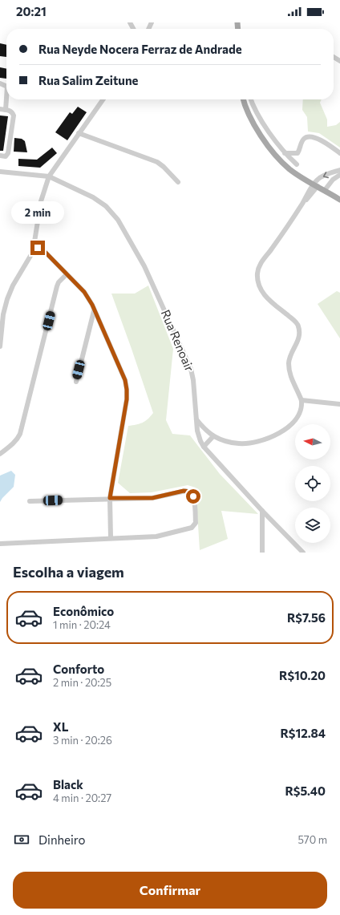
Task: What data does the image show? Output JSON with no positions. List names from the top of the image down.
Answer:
{
  "streets": {
    "street": ["Rua Renoair"]
  },
  "north": "left",
  "page": {
    "status": "20:21",
    "banner": ["Rua Neyde Nocera Ferraz de Andrade", "Rua Salim Zeitune"],
    "bubble": "2 min",
    "heading": "Escolha a viagem",
    "list": [
      {
        "name": "Econômico",
        "note": "1 min · 20:24",
        "value": "R$7.56"
      },
      {
        "name": "Conforto",
        "note": "2 min · 20:25",
        "value": "R$10.20"
      },
      {
        "name": "XL",
        "note": "3 min · 20:26",
        "value": "R$12.84"
      },
      {
        "name": "Black",
        "note": "4 min · 20:27",
        "value": "R$5.40"
      }
    ],
    "pay": ["Dinheiro", "570 m"],
    "buttons": "Confirmar"
  }
}
